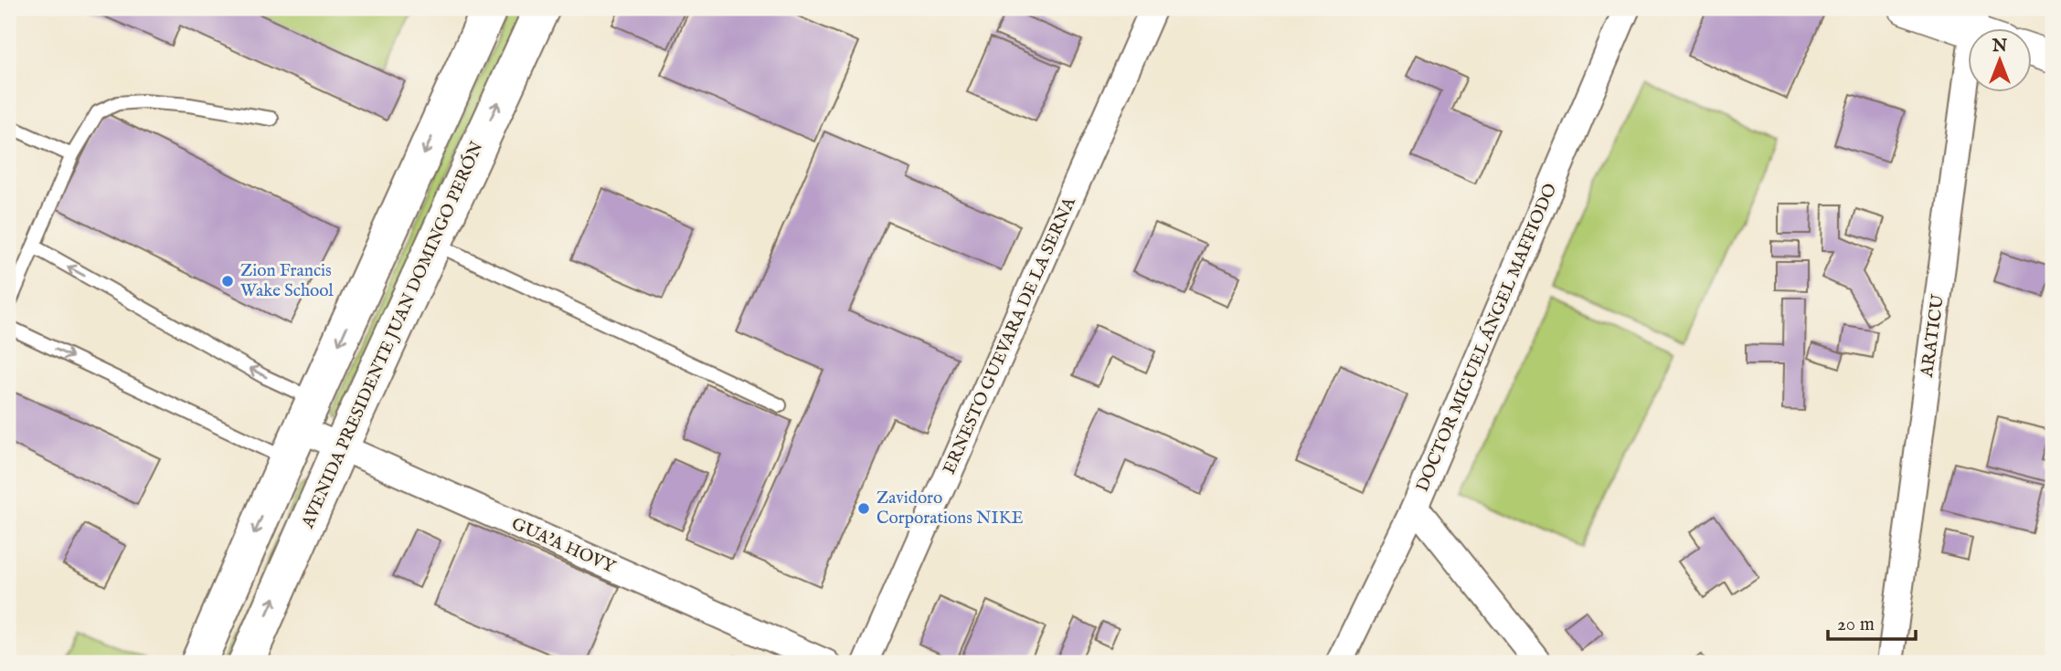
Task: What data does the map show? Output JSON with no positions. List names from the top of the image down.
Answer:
{
  "streets": {
    "main road": ["AVENIDA PRESIDENTE JUAN DOMINGO PERÓN"],
    "street": [
      "ERNESTO GUEVARA DE LA SERNA",
      "ARATICU",
      "DOCTOR MIGUEL ÁNGEL MAFFIODO",
      "GUA'A HOVY"
    ]
  },
  "crossings": [
    ["AVENIDA PRESIDENTE JUAN DOMINGO PERÓN", "GUA'A HOVY"]
  ],
  "places": ["Zion Francis Wake School", "Zavidoro Corporations NIKE"],
  "scale_bar": "20 m",
  "north": "top"
}
